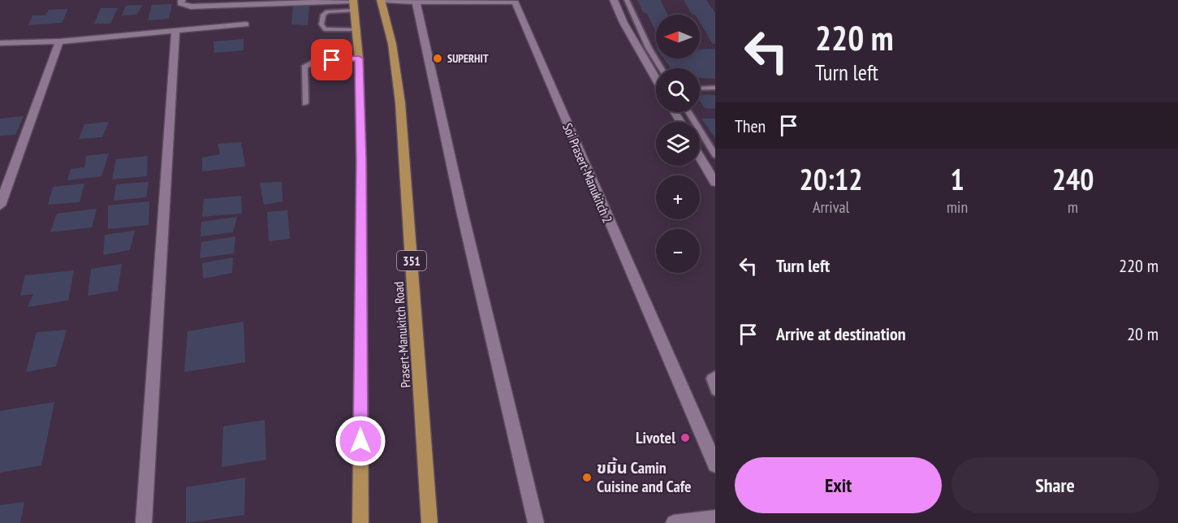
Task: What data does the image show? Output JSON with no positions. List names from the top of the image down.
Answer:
{
  "streets": {
    "main road": ["351", "Prasert-Manukitch Road"],
    "street": ["Soi Prasert-Manukitch 2"]
  },
  "crossings": [
    ["Soi Prasert-Manukitch 2", "Prasert-Manukitch Road"]
  ],
  "places": ["SUPERHIT", "Livotel", "ขมิ้น Camin Cuisine and Cafe"],
  "north": "left",
  "page": {
    "turn": ["220 m", "Turn left"],
    "map_buttons": ["+", "−"],
    "then": "Then",
    "eta": [
      "20:12",
      "Arrival",
      "1",
      "min",
      "240",
      "m"
    ],
    "list": [
      {
        "name": "Turn left",
        "value": "220 m"
      },
      {
        "name": "Arrive at destination",
        "value": "20 m"
      }
    ],
    "buttons": ["Exit", "Share"]
  }
}
